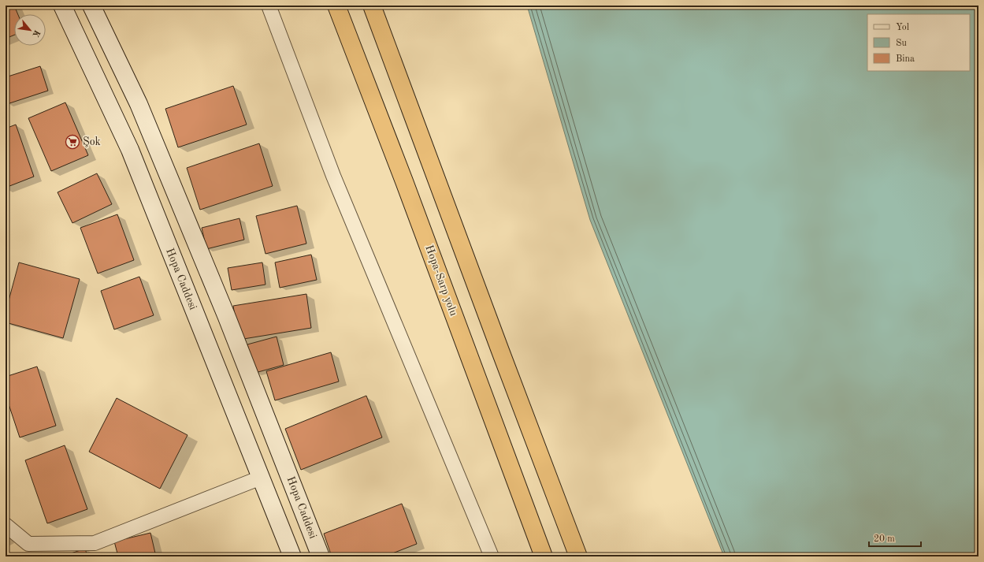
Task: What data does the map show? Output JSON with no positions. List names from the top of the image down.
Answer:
{
  "streets": {
    "highway": ["Hopa-Sarp yolu"],
    "main road": ["Hopa Caddesi"]
  },
  "places": {
    "supermarket": ["Şok"]
  },
  "legend": ["Yol", "Su", "Bina"],
  "scale_bar": "20 m",
  "north": "bottom right"
}
